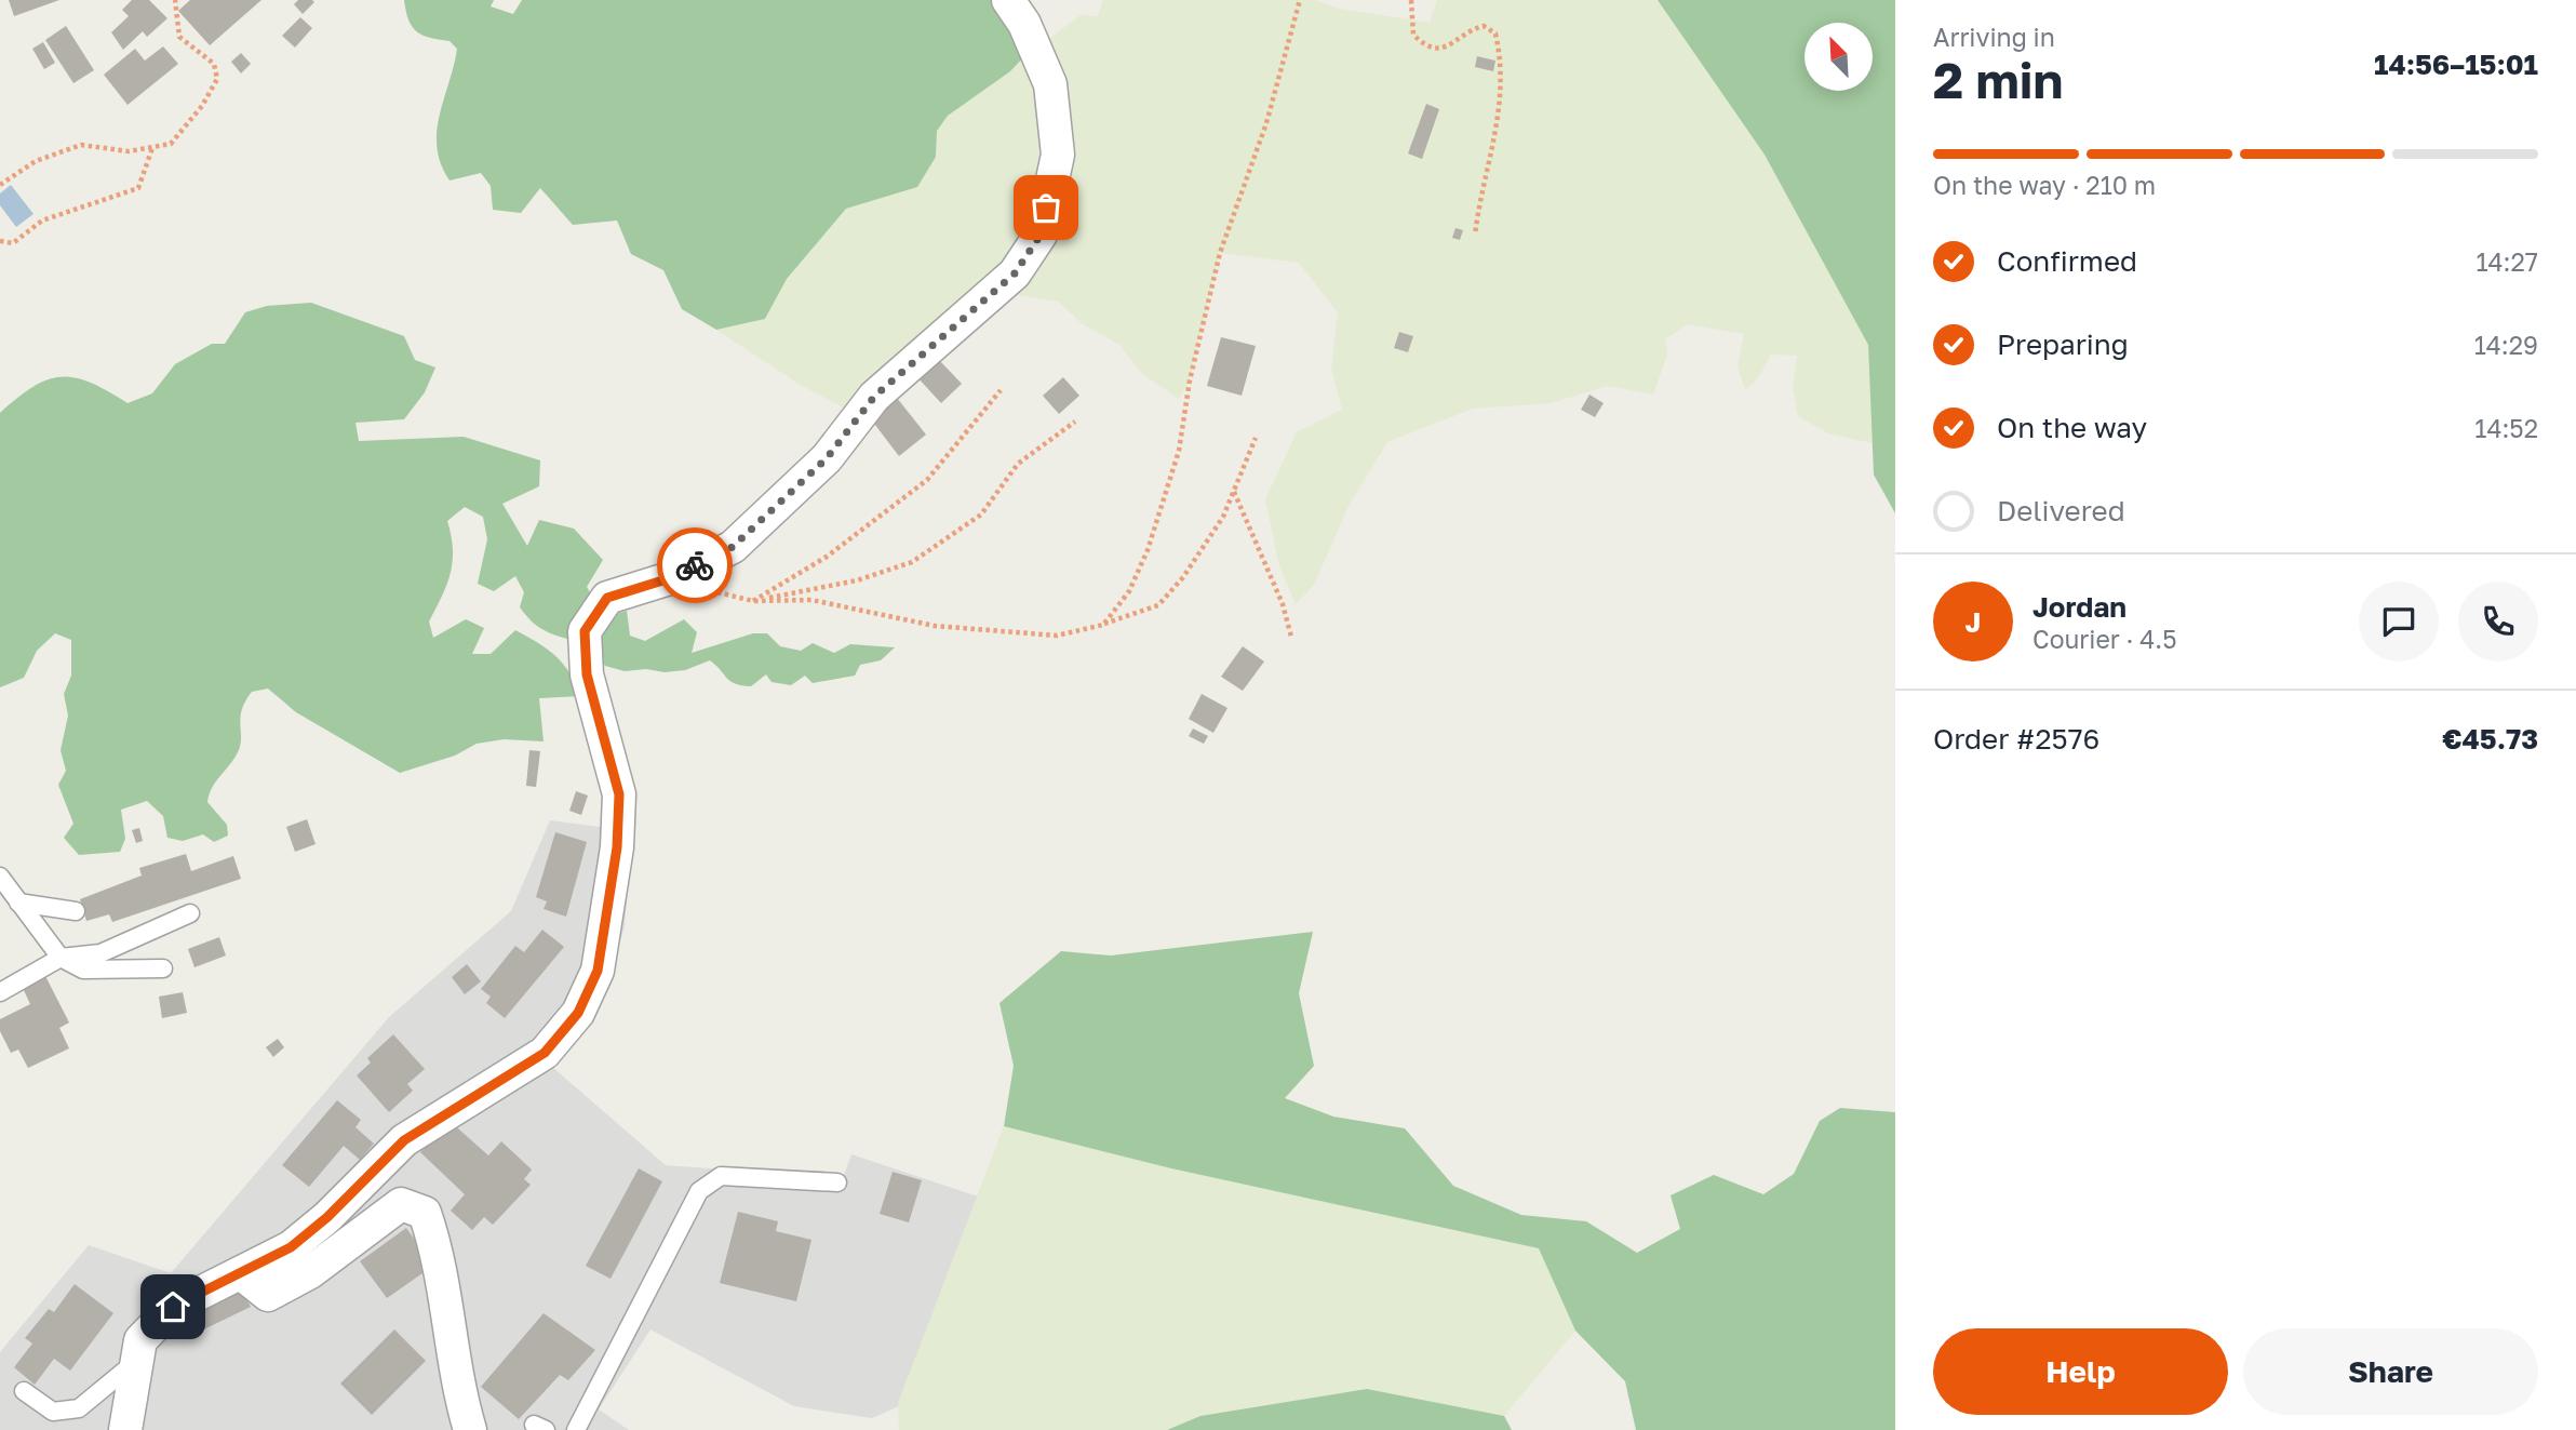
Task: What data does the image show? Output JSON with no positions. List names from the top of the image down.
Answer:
{
  "north": "top left",
  "page": {
    "heading": ["2 min", "Arriving in", "14:56–15:01"],
    "panel": [
      "Jordan",
      "Courier · 4.5",
      "Order #2576",
      "€45.73"
    ],
    "bar": "On the way · 210 m",
    "list": [
      ["Confirmed", "14:27"],
      ["Preparing", "14:29"],
      ["On the way", "14:52"],
      "Delivered"
    ],
    "round": "J",
    "buttons": ["Help", "Share"]
  }
}
